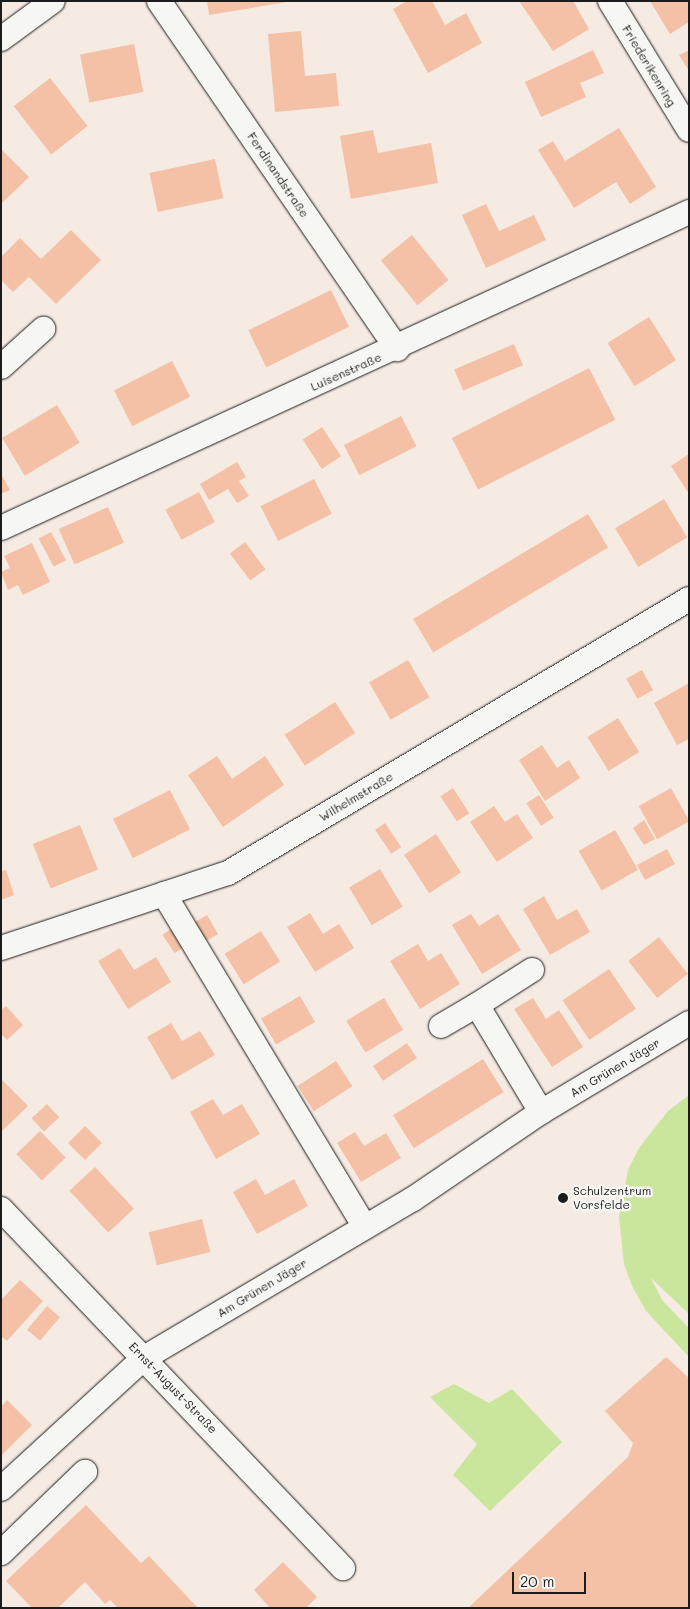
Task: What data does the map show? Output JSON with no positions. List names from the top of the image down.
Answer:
{
  "streets": {
    "street": [
      "Friederikenring",
      "Ferdinandstraße",
      "Luisenstraße",
      "Wilhelmstraße",
      "Am Grünen Jäger",
      "Ernst-August-Straße"
    ]
  },
  "crossings": [
    ["Ferdinandstraße", "Luisenstraße"],
    ["Am Grünen Jäger", "Ernst-August-Straße"]
  ],
  "places": ["Schulzentrum Vorsfelde"],
  "scale_bar": "20 m"
}
